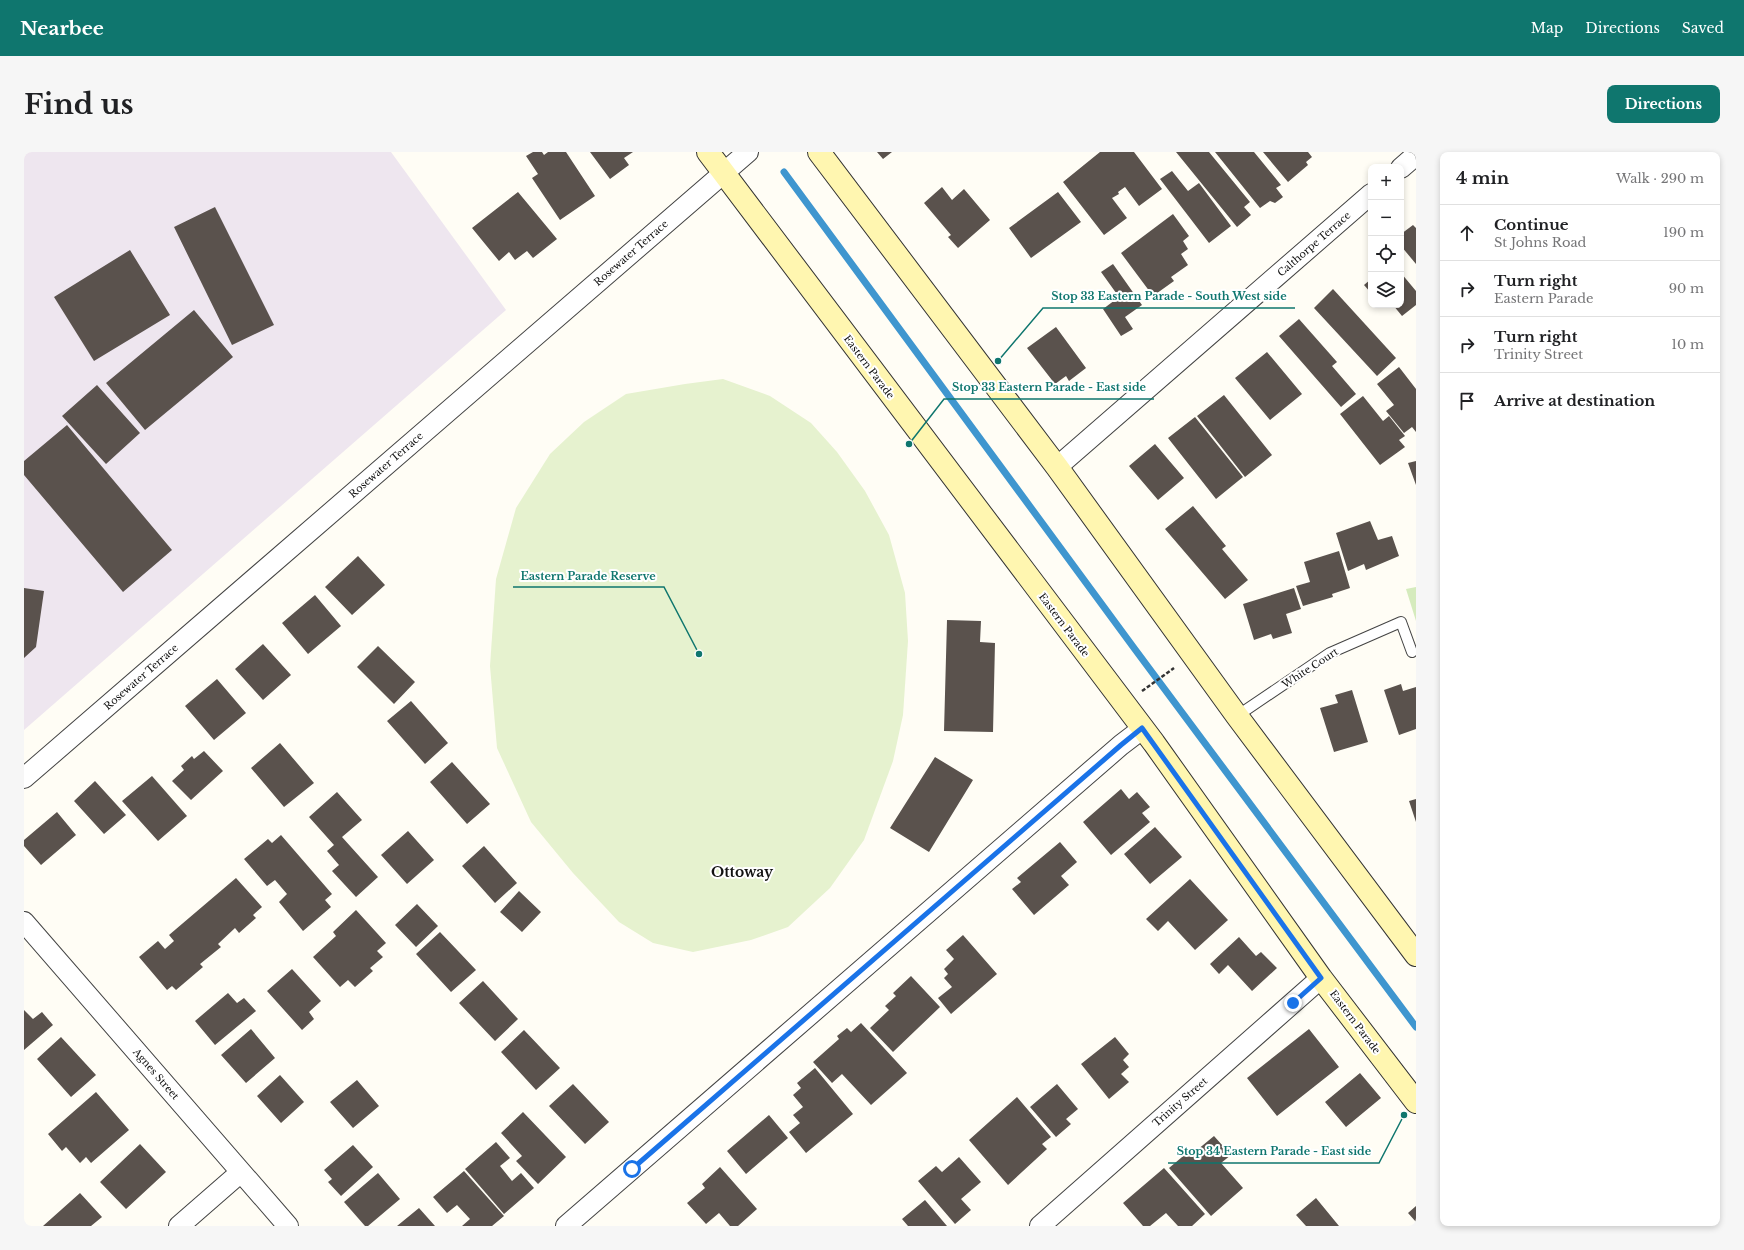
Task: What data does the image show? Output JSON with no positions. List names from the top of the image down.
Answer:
{
  "streets": {
    "main road": ["Eastern Parade"],
    "street": [
      "Calthorpe Terrace",
      "Rosewater Terrace",
      "Agnes Street",
      "Trinity Street"
    ],
    "lane": ["White Court"]
  },
  "crossings": [
    ["Rosewater Terrace", "Eastern Parade"],
    ["Eastern Parade", "Trinity Street"]
  ],
  "districts": ["Ottoway"],
  "places": [
    "Stop 33 Eastern Parade - South West side",
    "Stop 33 Eastern Parade - East side",
    "Eastern Parade Reserve",
    "Stop 34 Eastern Parade - East side"
  ],
  "page": {
    "header": "Nearbee",
    "nav": ["Map", "Directions", "Saved"],
    "buttons": "Directions",
    "title": "Find us",
    "heading": ["4 min", "Walk · 290 m"],
    "map_buttons": ["+", "−"],
    "list": [
      ["Continue", "St Johns Road", "190 m"],
      ["Turn right", "Eastern Parade", "90 m"],
      ["Turn right", "Trinity Street", "10 m"],
      "Arrive at destination"
    ]
  }
}
